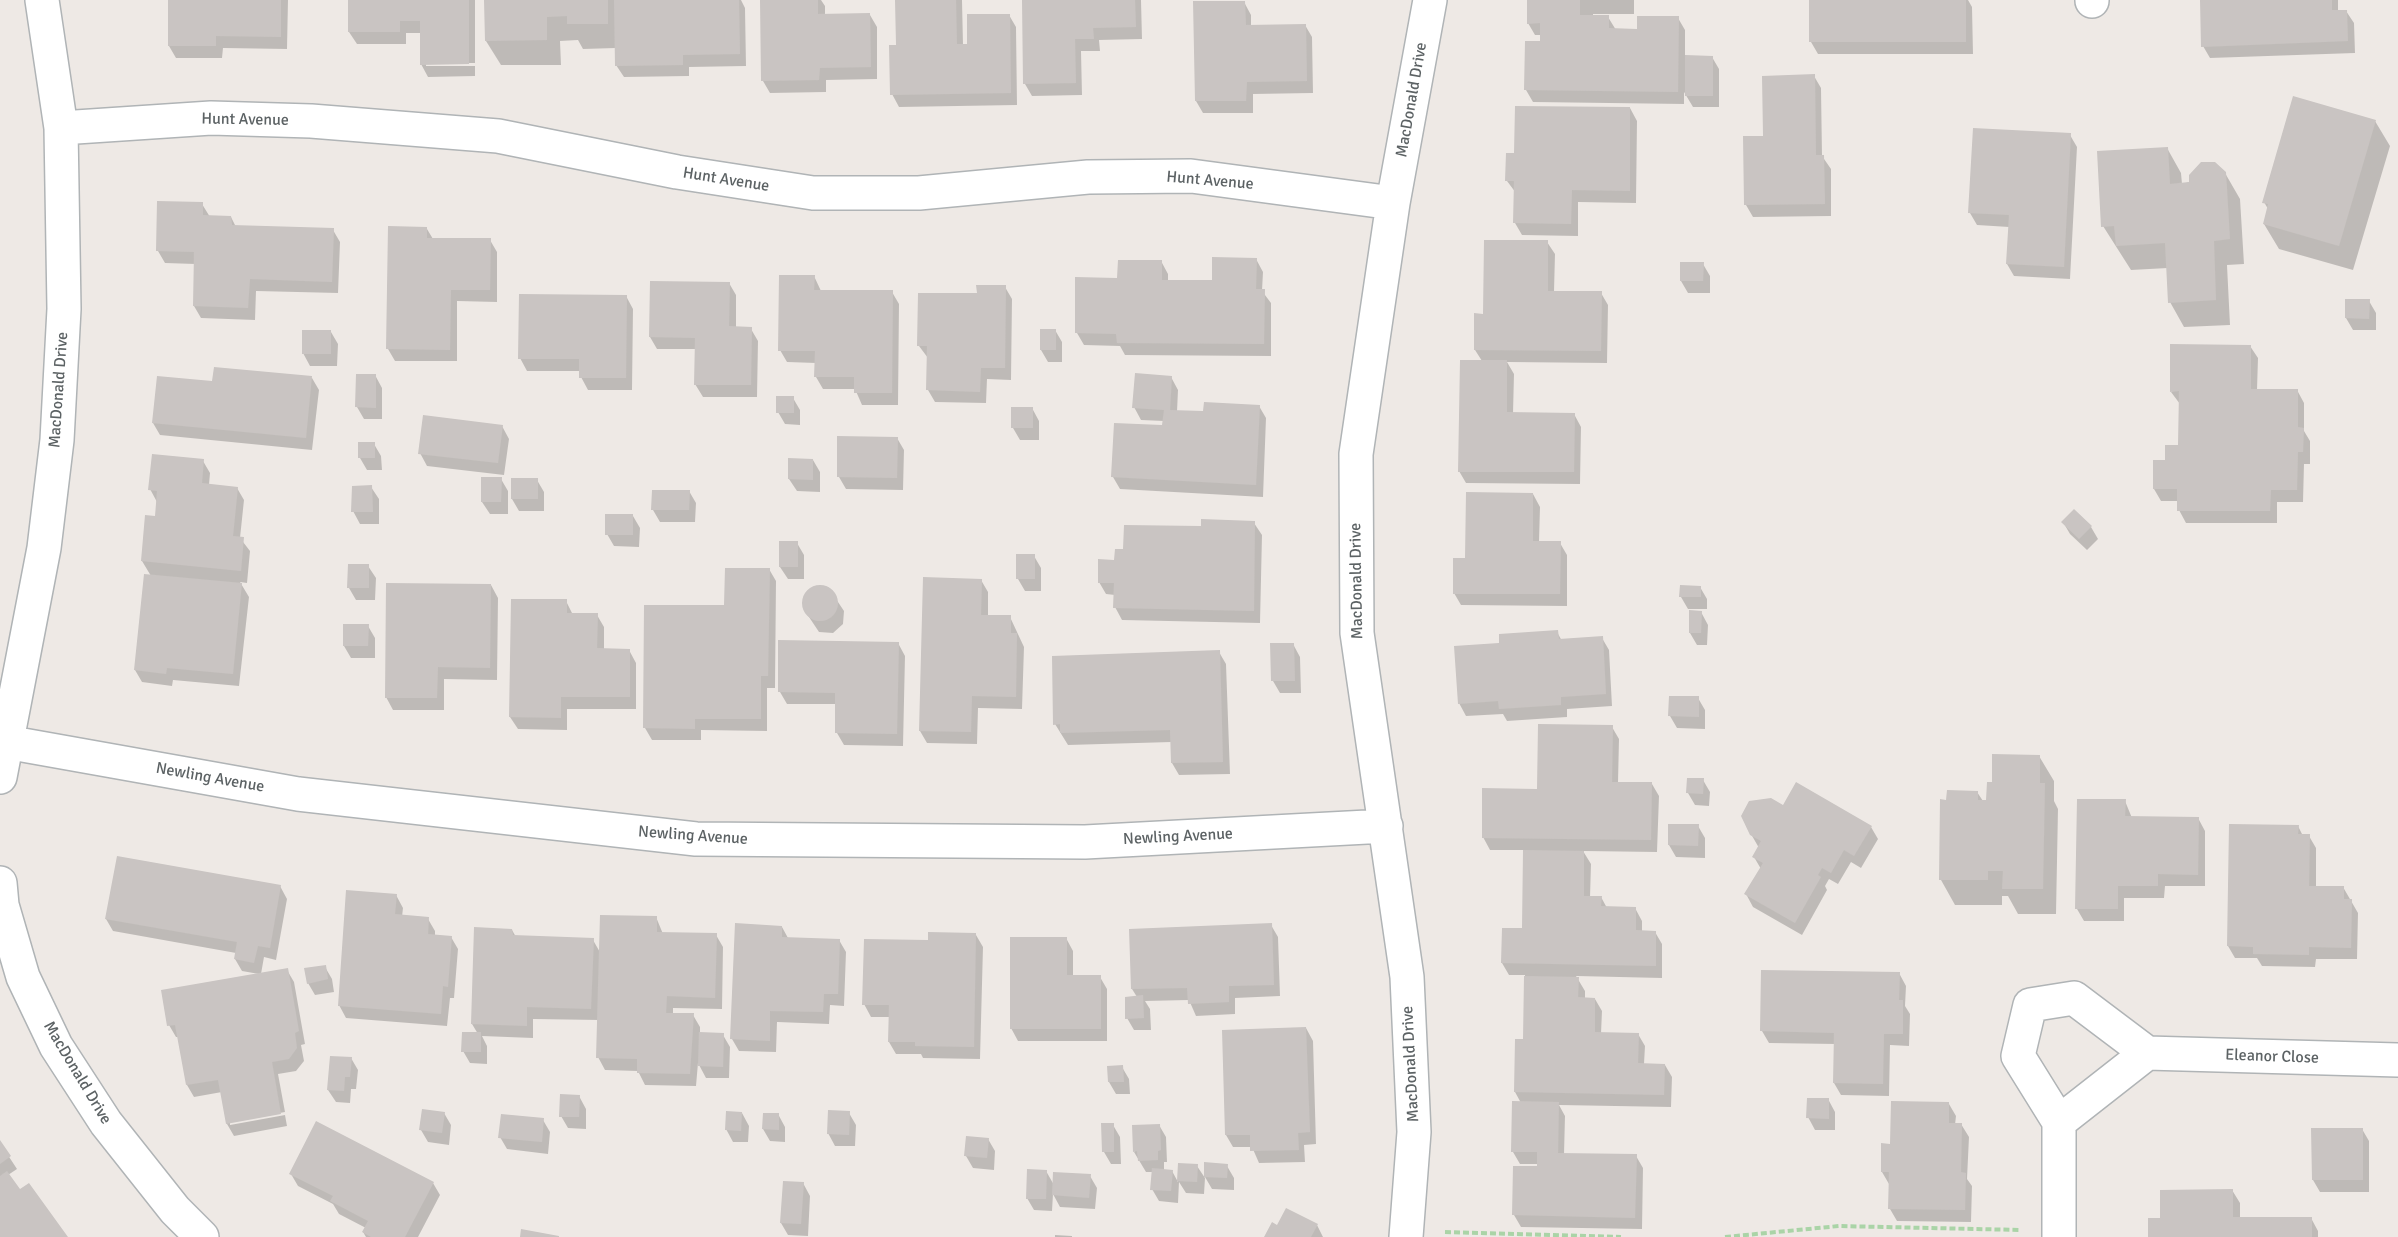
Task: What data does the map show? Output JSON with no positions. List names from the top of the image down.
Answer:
{
  "streets": {
    "street": [
      "MacDonald Drive",
      "Hunt Avenue",
      "Newling Avenue",
      "Eleanor Close"
    ]
  },
  "crossings": [
    ["MacDonald Drive", "Hunt Avenue"],
    ["MacDonald Drive", "Newling Avenue"]
  ]
}
